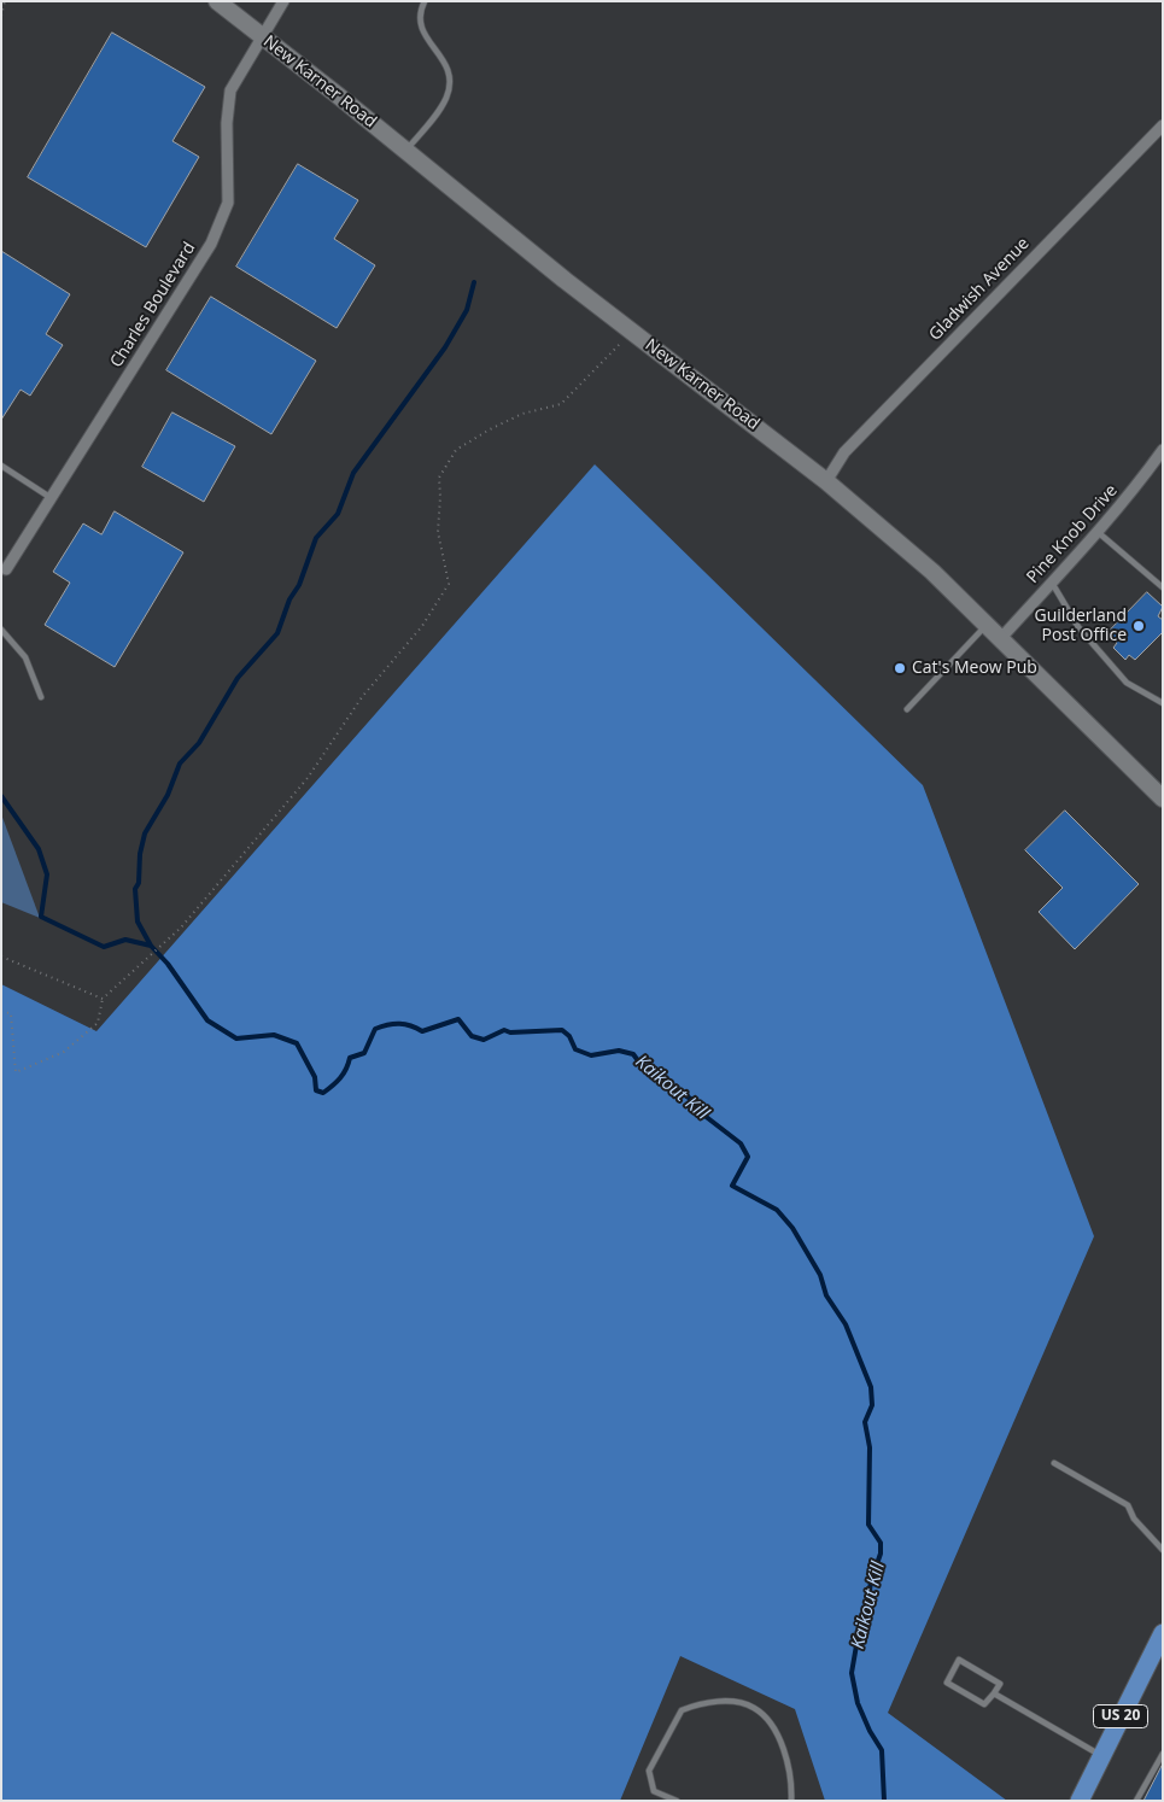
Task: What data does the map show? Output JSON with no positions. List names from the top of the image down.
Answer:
{
  "streets": {
    "main road": ["New Karner Road", "US 20"],
    "street": ["Gladwish Avenue", "Charles Boulevard", "Pine Knob Drive"]
  },
  "crossings": [
    ["New Karner Road", "Gladwish Avenue"],
    ["New Karner Road", "Charles Boulevard"],
    ["New Karner Road", "Pine Knob Drive"]
  ],
  "water": ["Kaikout Kill"],
  "places": ["Guilderland Post Office", "Cat's Meow Pub"]
}
